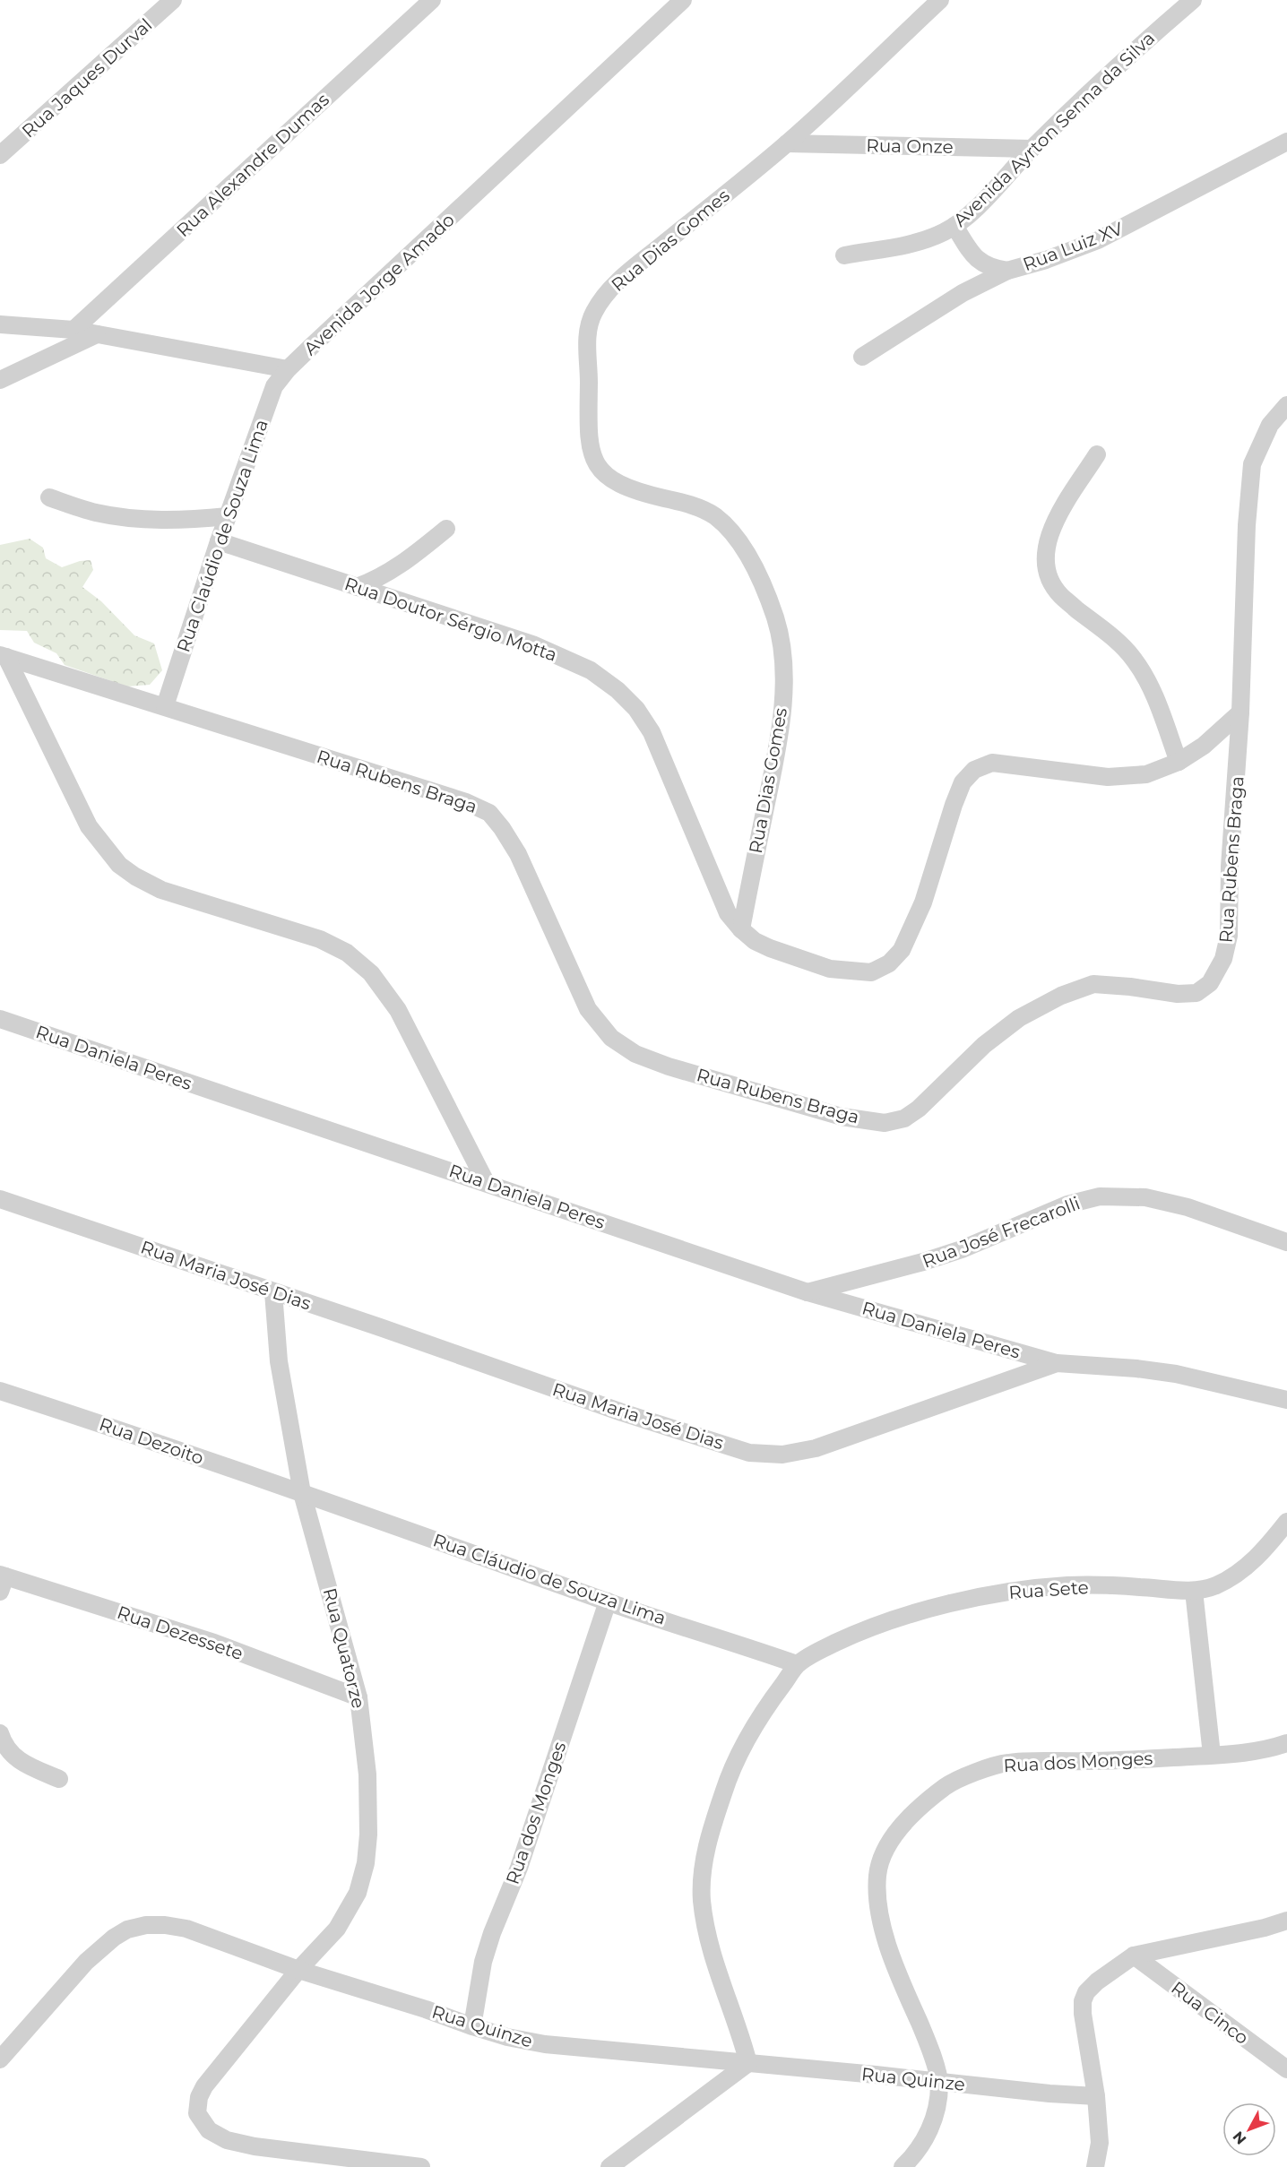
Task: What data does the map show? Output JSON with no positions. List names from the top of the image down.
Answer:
{
  "streets": {
    "street": [
      "Rua Jaques Durval",
      "Avenida Ayrton Senna da Silva",
      "Rua Onze",
      "Rua Alexandre Dumas",
      "Rua Dias Gomes",
      "Rua Luiz XV",
      "Avenida Jorge Amado",
      "Rua Claúdio de Souza Lima",
      "Rua Doutor Sérgio Motta",
      "Rua Rubens Braga",
      "Rua Daniela Peres",
      "Rua José Frecarolli",
      "Rua Maria José Dias",
      "Rua Dezoito",
      "Rua Cláudio de Souza Lima",
      "Rua Sete",
      "Rua Dezessete",
      "Rua Quatorze",
      "Rua dos Monges",
      "Rua Cinco",
      "Rua Quinze"
    ]
  },
  "crossings": [
    ["Avenida Ayrton Senna da Silva", "Rua Onze"],
    ["Rua Onze", "Rua Dias Gomes"],
    ["Rua Dias Gomes", "Rua Doutor Sérgio Motta"],
    ["Avenida Jorge Amado", "Rua Claúdio de Souza Lima"],
    ["Rua Claúdio de Souza Lima", "Rua Doutor Sérgio Motta"],
    ["Rua Claúdio de Souza Lima", "Rua Rubens Braga"],
    ["Rua Doutor Sérgio Motta", "Rua Rubens Braga"],
    ["Rua Daniela Peres", "Rua José Frecarolli"],
    ["Rua Daniela Peres", "Rua Maria José Dias"],
    ["Rua Maria José Dias", "Rua Quatorze"],
    ["Rua Dezoito", "Rua Cláudio de Souza Lima"],
    ["Rua Dezoito", "Rua Quatorze"],
    ["Rua Cláudio de Souza Lima", "Rua Sete"],
    ["Rua Cláudio de Souza Lima", "Rua Quatorze"],
    ["Rua Cláudio de Souza Lima", "Rua dos Monges"],
    ["Rua Dezessete", "Rua Quatorze"],
    ["Rua Quatorze", "Rua Quinze"],
    ["Rua dos Monges", "Rua Quinze"]
  ],
  "north": "bottom left"
}
